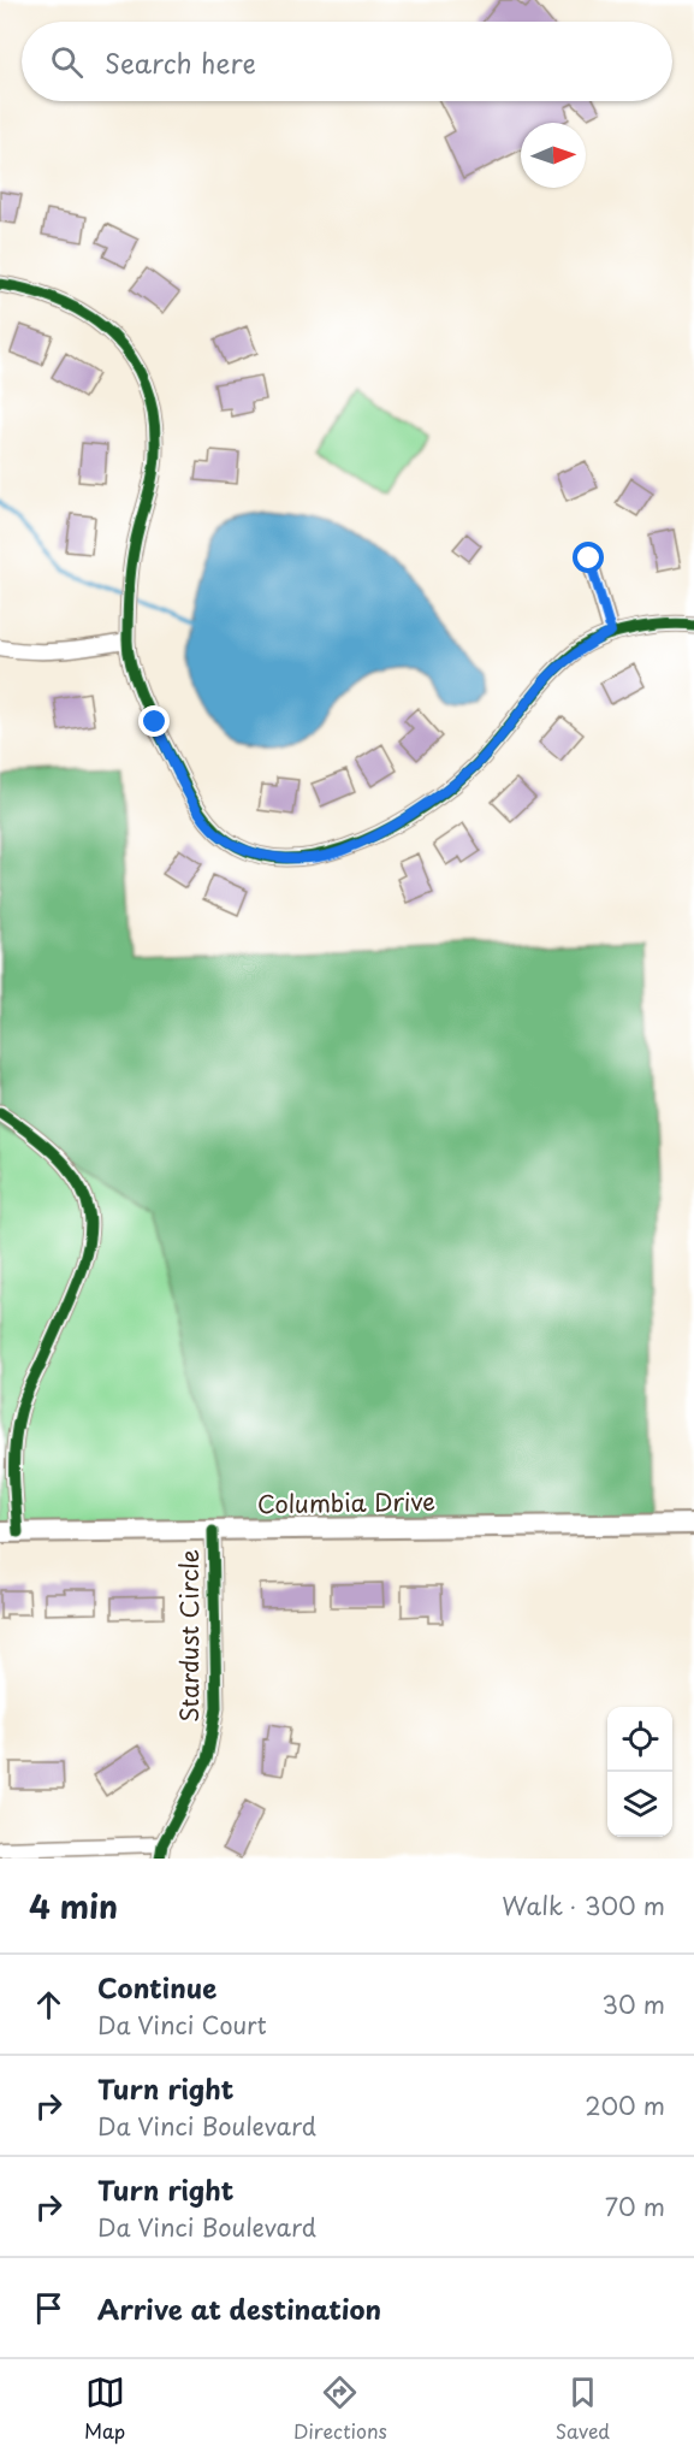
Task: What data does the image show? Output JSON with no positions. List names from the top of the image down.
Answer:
{
  "streets": {
    "main road": ["Columbia Drive"],
    "street": ["Stardust Circle"]
  },
  "crossings": [
    ["Columbia Drive", "Stardust Circle"]
  ],
  "north": "right",
  "page": {
    "search": "Search here",
    "heading": ["4 min", "Walk · 300 m"],
    "list": [
      ["Continue", "Da Vinci Court", "30 m"],
      ["Turn right", "Da Vinci Boulevard", "200 m"],
      ["Turn right", "Da Vinci Boulevard", "70 m"],
      "Arrive at destination"
    ],
    "nav": ["Map", "Directions", "Saved"]
  }
}
